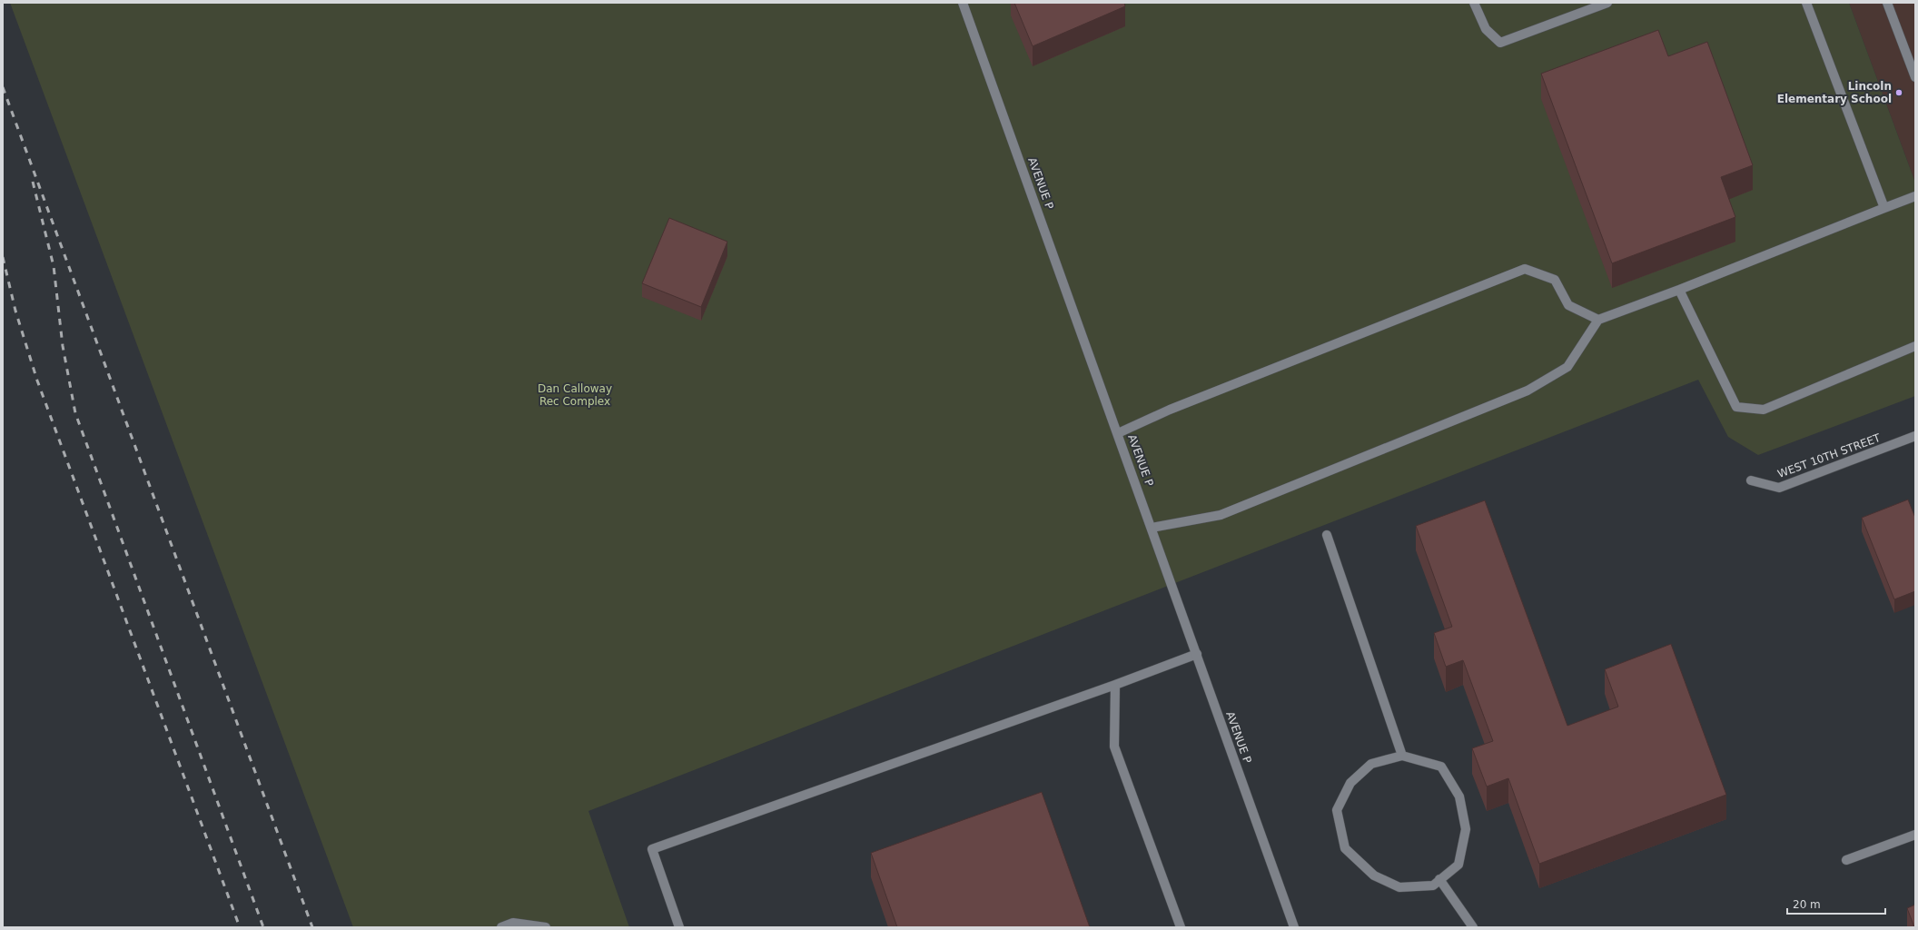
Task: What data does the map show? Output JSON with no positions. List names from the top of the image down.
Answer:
{
  "streets": {
    "street": ["AVENUE P", "WEST 10TH STREET"]
  },
  "parks": ["Dan Calloway Rec Complex"],
  "places": ["Lincoln Elementary School"],
  "scale_bar": "20 m"
}
